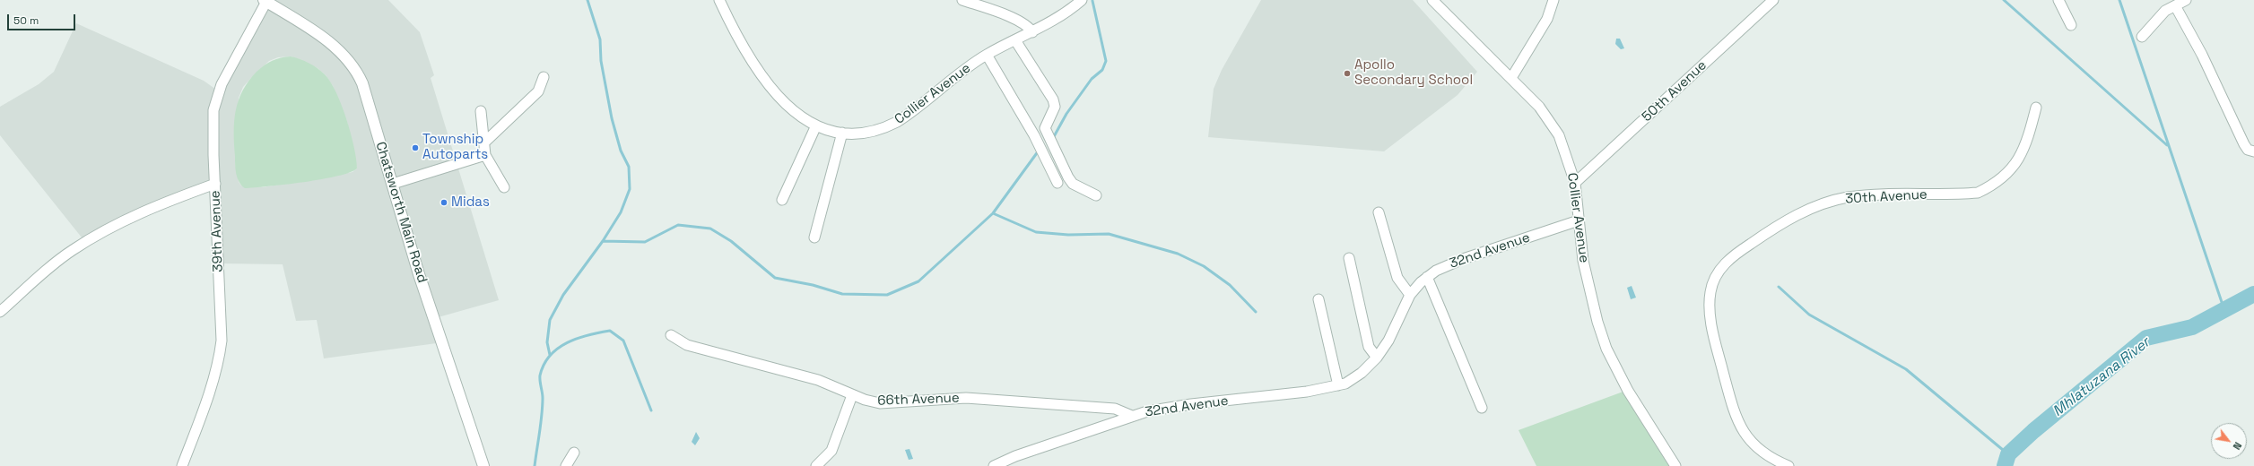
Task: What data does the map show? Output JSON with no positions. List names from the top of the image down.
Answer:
{
  "streets": {
    "street": [
      "50th Avenue",
      "Collier Avenue",
      "30th Avenue",
      "Chatsworth Main Road",
      "39th Avenue",
      "32nd Avenue",
      "66th Avenue"
    ]
  },
  "crossings": [
    ["50th Avenue", "Collier Avenue"],
    ["Collier Avenue", "32nd Avenue"],
    ["Chatsworth Main Road", "39th Avenue"],
    ["32nd Avenue", "66th Avenue"]
  ],
  "water": ["Mhlatuzana River"],
  "places": ["Apollo Secondary School", "Township Autoparts", "Midas"],
  "scale_bar": "50 m",
  "north": "bottom right"
}
